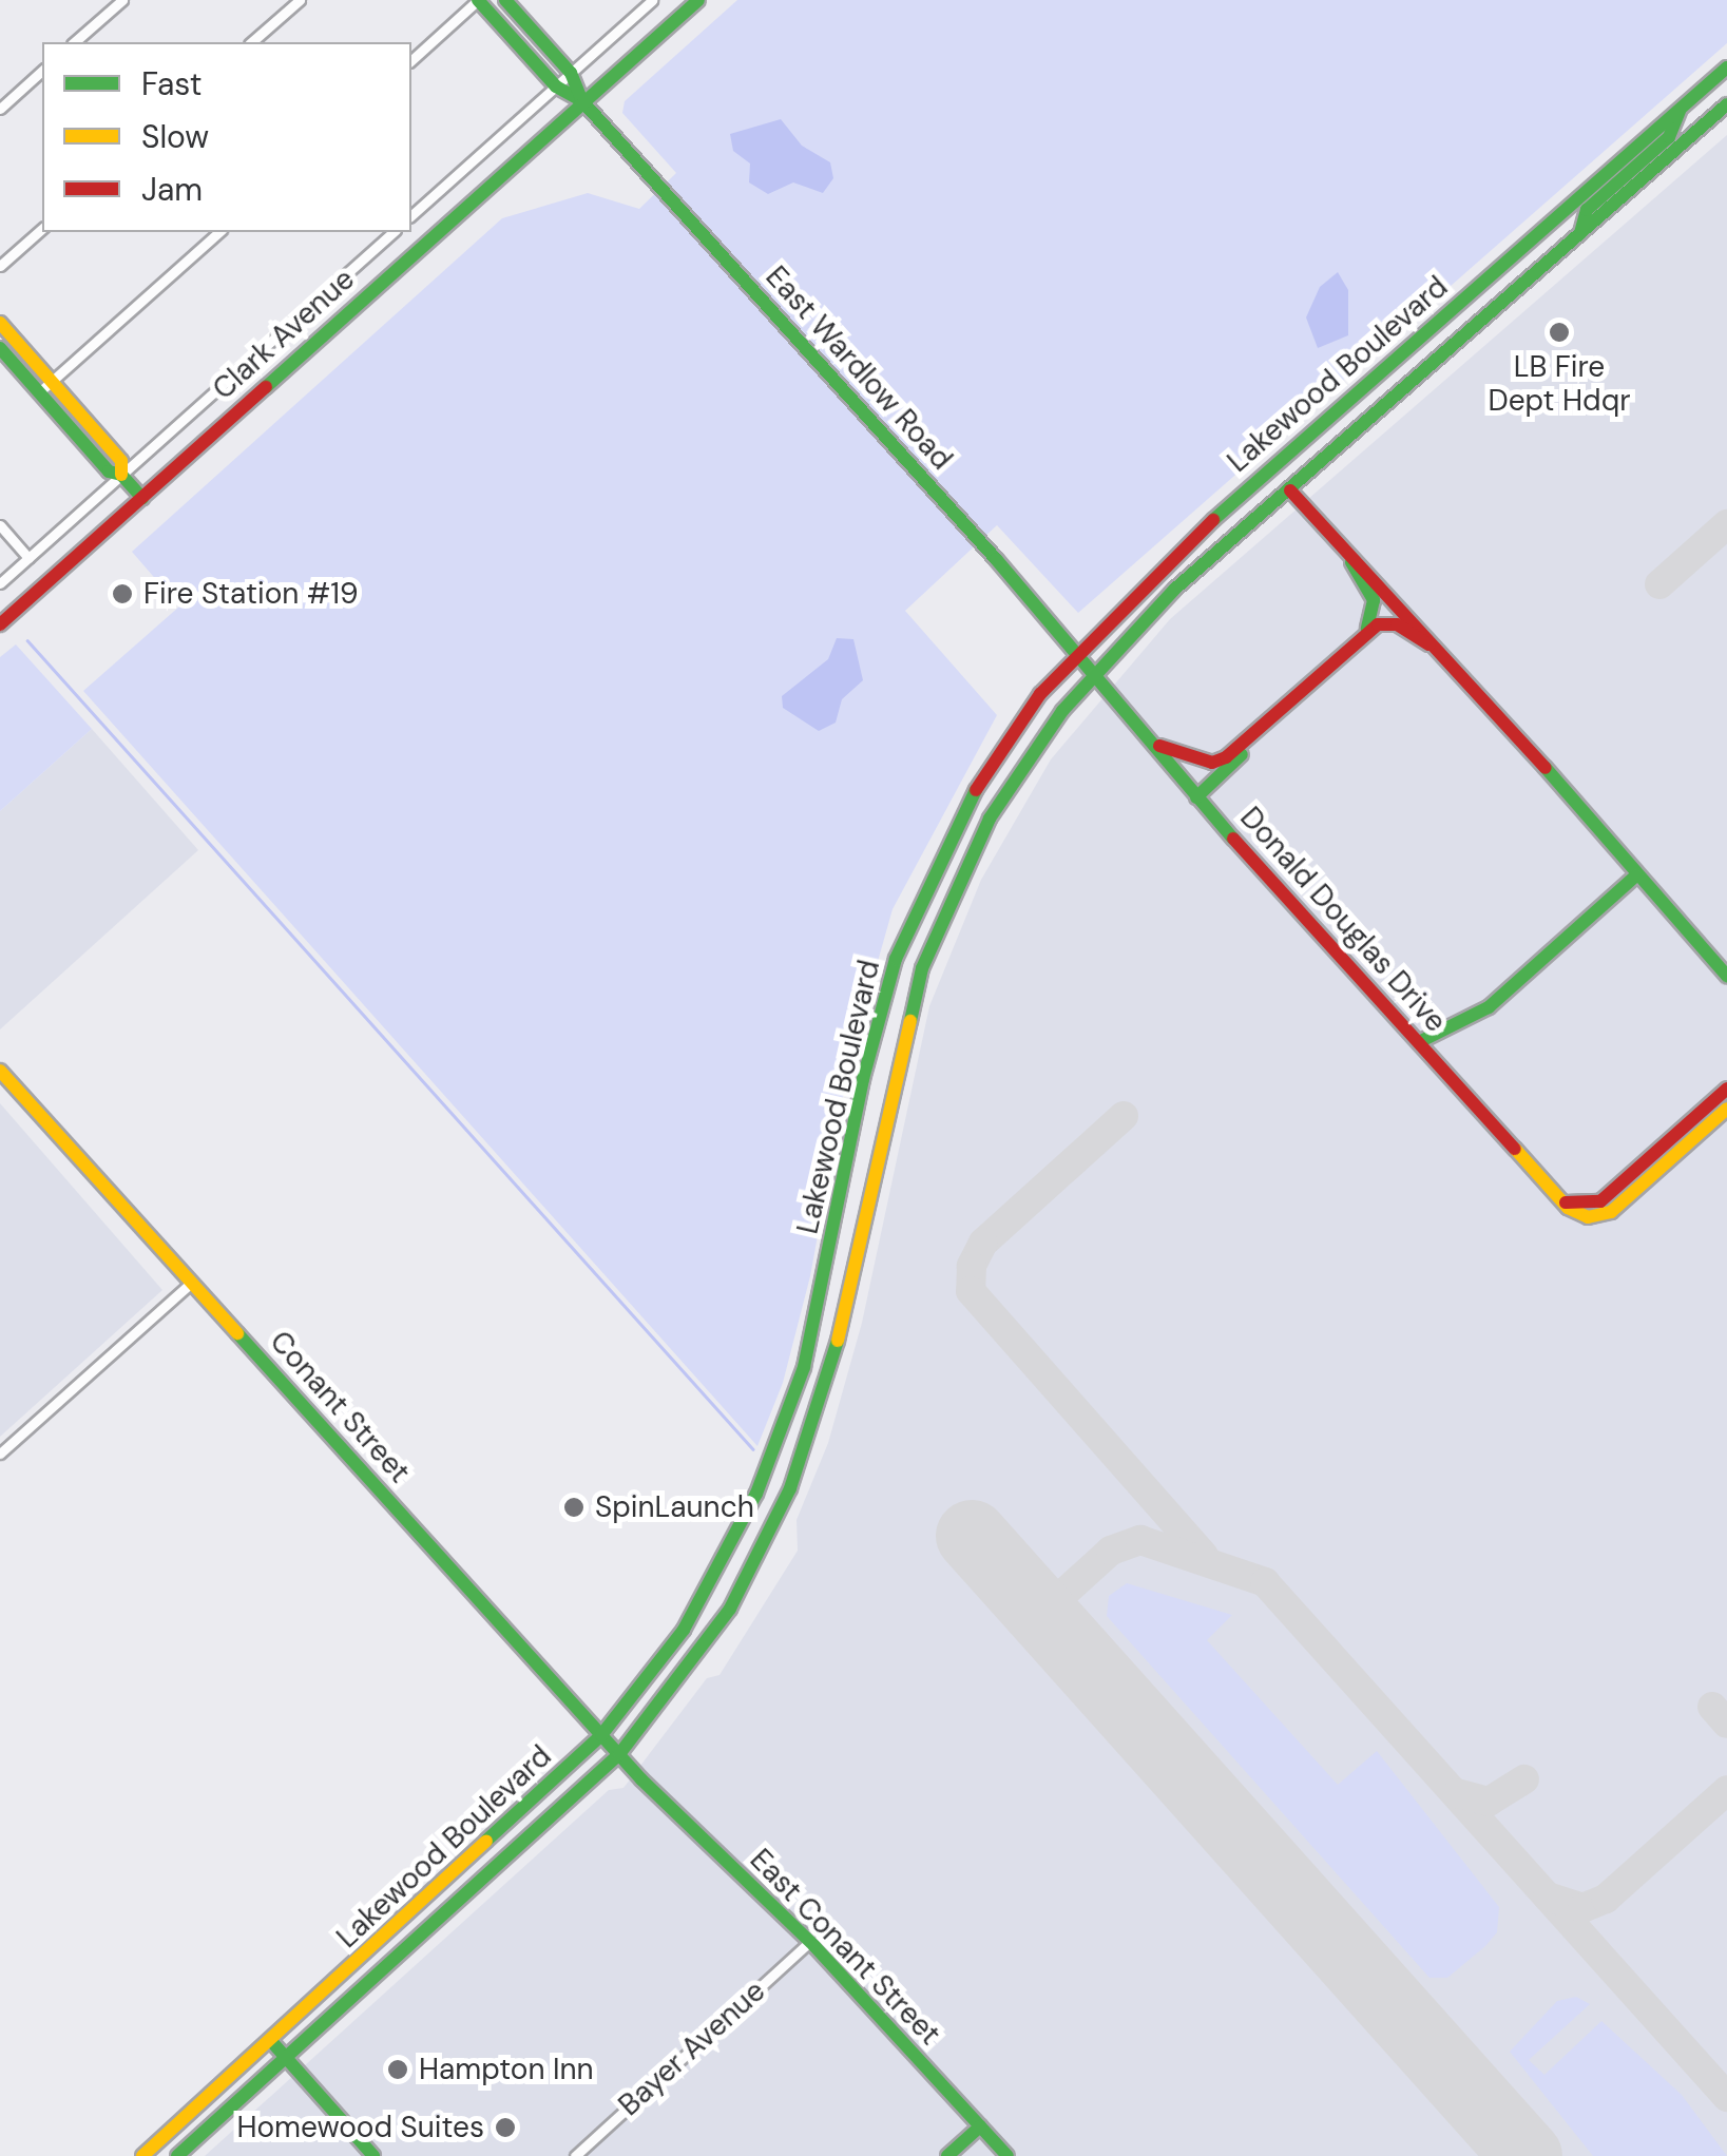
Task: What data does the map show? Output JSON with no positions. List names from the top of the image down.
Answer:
{
  "streets": {
    "main road": [
      "Clark Avenue",
      "East Wardlow Road",
      "Lakewood Boulevard",
      "Donald Douglas Drive",
      "Conant Street",
      "East Conant Street"
    ],
    "street": ["Bayer Avenue"]
  },
  "crossings": [
    ["Clark Avenue", "East Wardlow Road"],
    ["East Wardlow Road", "Lakewood Boulevard"],
    ["East Wardlow Road", "Donald Douglas Drive"],
    ["Lakewood Boulevard", "Donald Douglas Drive"],
    ["Lakewood Boulevard", "Conant Street"],
    ["Conant Street", "East Conant Street"],
    ["East Conant Street", "Bayer Avenue"]
  ],
  "places": [
    "LB Fire Dept Hdqr",
    "Fire Station #19",
    "SpinLaunch",
    "Hampton Inn",
    "Homewood Suites"
  ],
  "legend": ["Fast", "Slow", "Jam"]
}
